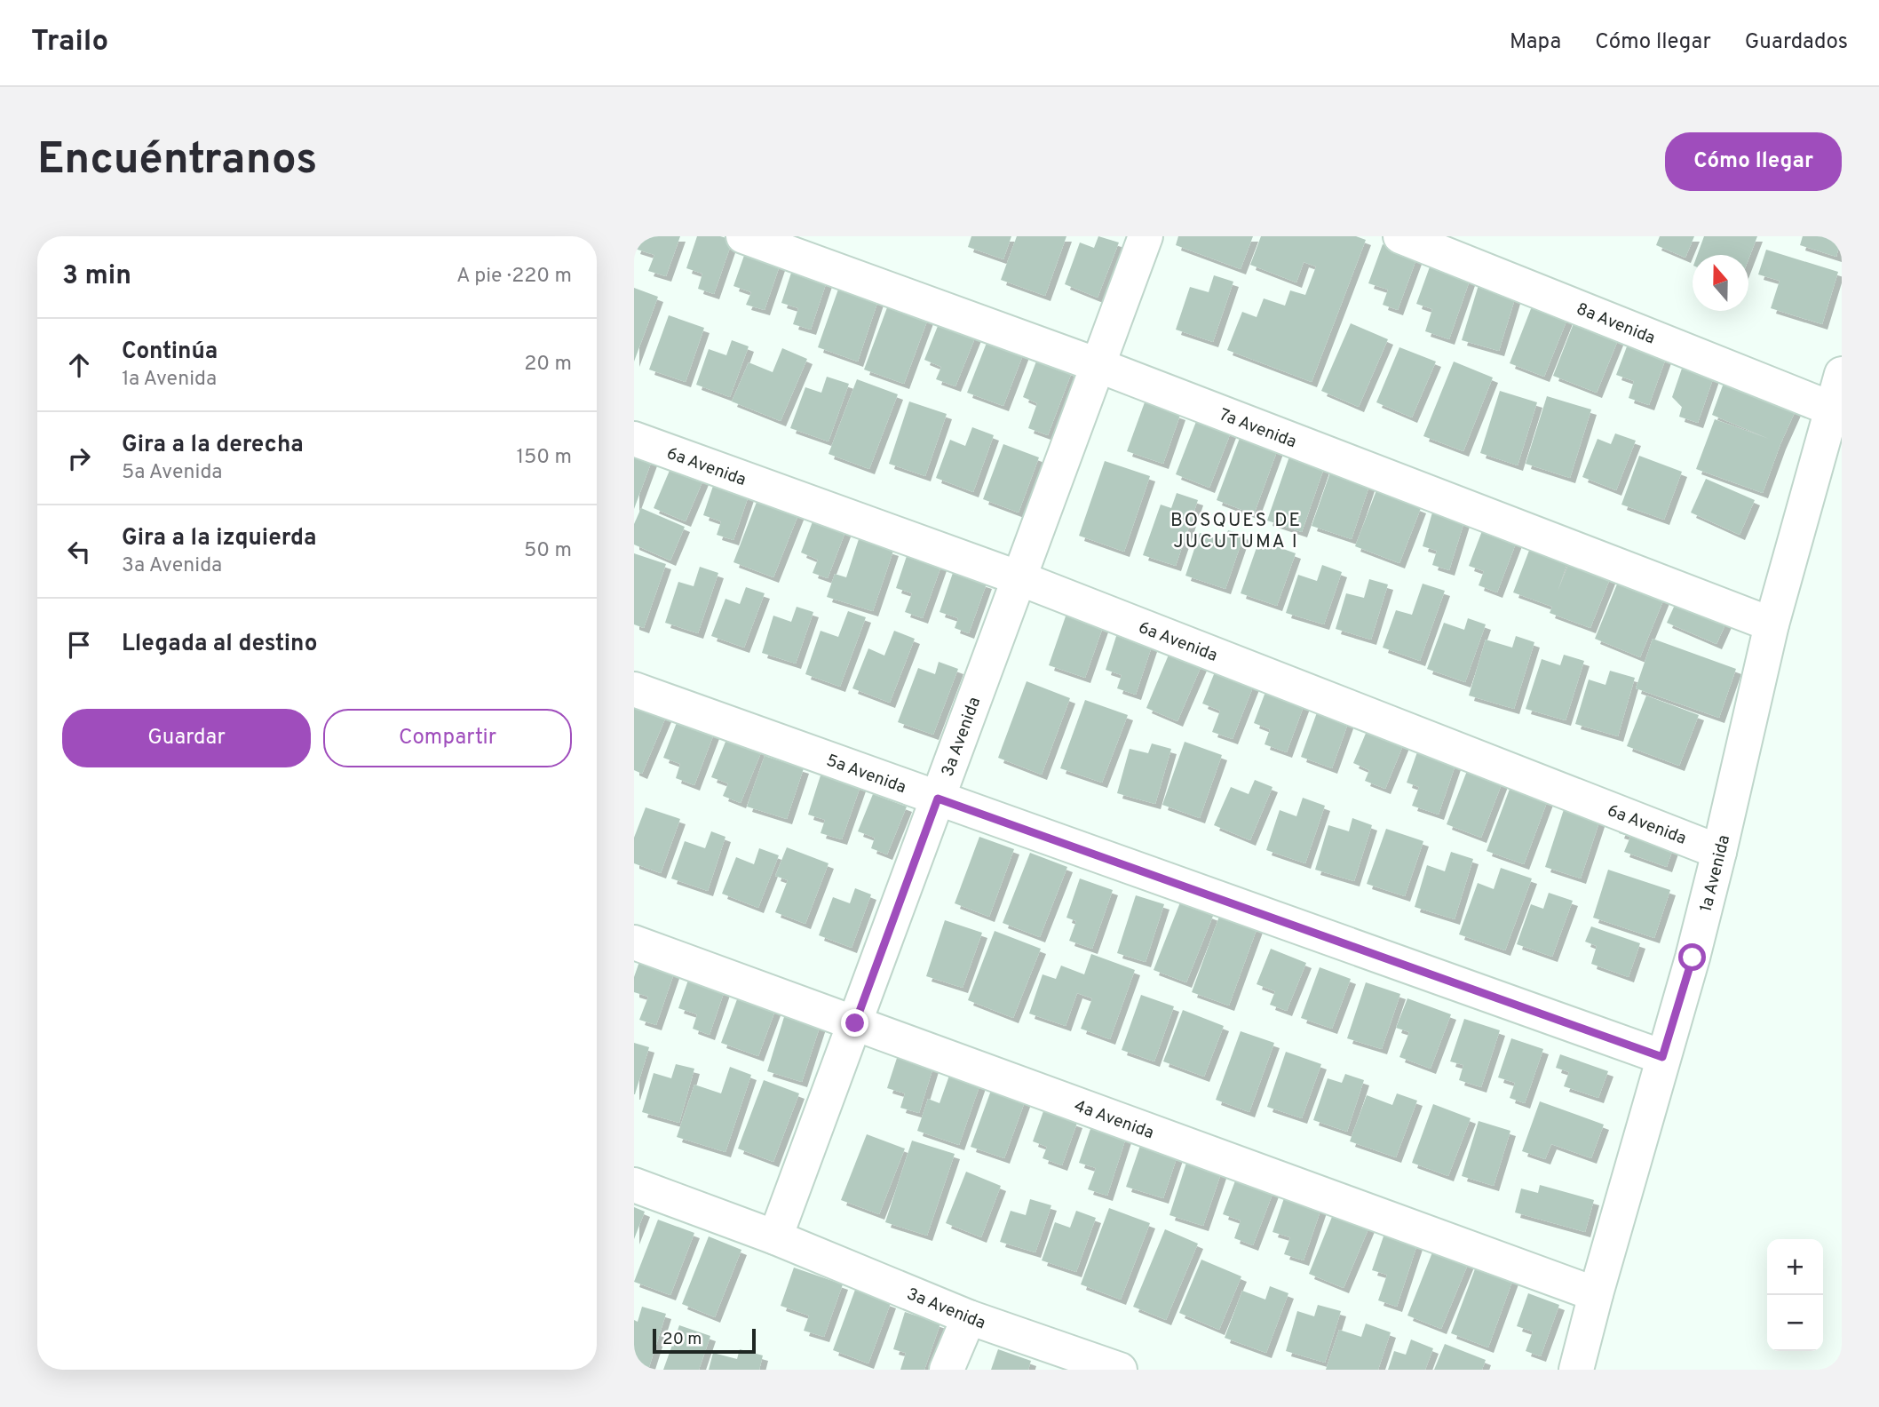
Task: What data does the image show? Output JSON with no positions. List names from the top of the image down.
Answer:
{
  "streets": {
    "street": [
      "8a Avenida",
      "7a Avenida",
      "6a Avenida",
      "3a Avenida",
      "5a Avenida",
      "1a Avenida",
      "4a Avenida"
    ]
  },
  "crossings": [
    ["8a Avenida", "1a Avenida"],
    ["7a Avenida", "3a Avenida"],
    ["7a Avenida", "1a Avenida"],
    ["6a Avenida", "3a Avenida"],
    ["6a Avenida", "1a Avenida"],
    ["3a Avenida", "5a Avenida"],
    ["3a Avenida", "4a Avenida"],
    ["5a Avenida", "1a Avenida"],
    ["1a Avenida", "4a Avenida"]
  ],
  "districts": ["BOSQUES DE JUCUTUMA I"],
  "scale_bar": "20 m",
  "north": "top",
  "page": {
    "header": "Trailo",
    "nav": ["Mapa", "Cómo llegar", "Guardados"],
    "buttons": [
      "Cómo llegar",
      ["Guardar", "Compartir"]
    ],
    "title": "Encuéntranos",
    "heading": ["3 min", "A pie · 220 m"],
    "list": [
      ["Continúa", "1a Avenida", "20 m"],
      ["Gira a la derecha", "5a Avenida", "150 m"],
      ["Gira a la izquierda", "3a Avenida", "50 m"],
      "Llegada al destino"
    ],
    "map_buttons": ["+", "−"],
    "scale": "20 m"
  }
}
